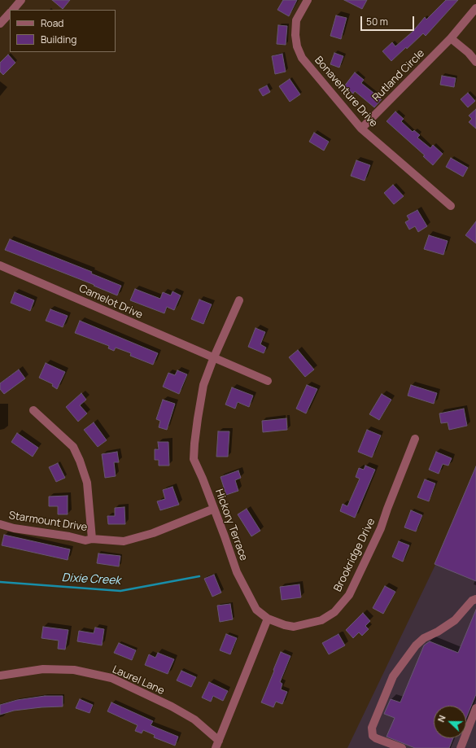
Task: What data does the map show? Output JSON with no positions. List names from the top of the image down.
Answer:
{
  "streets": {
    "street": [
      "Rutland Circle",
      "Bonaventure Drive",
      "Camelot Drive",
      "Starmount Drive",
      "Hickory Terrace",
      "Brookridge Drive",
      "Laurel Lane"
    ]
  },
  "crossings": [
    ["Rutland Circle", "Bonaventure Drive"],
    ["Camelot Drive", "Hickory Terrace"],
    ["Starmount Drive", "Hickory Terrace"],
    ["Hickory Terrace", "Brookridge Drive"]
  ],
  "water": ["Dixie Creek"],
  "legend": ["Road", "Building"],
  "scale_bar": "50 m",
  "north": "left"
}
